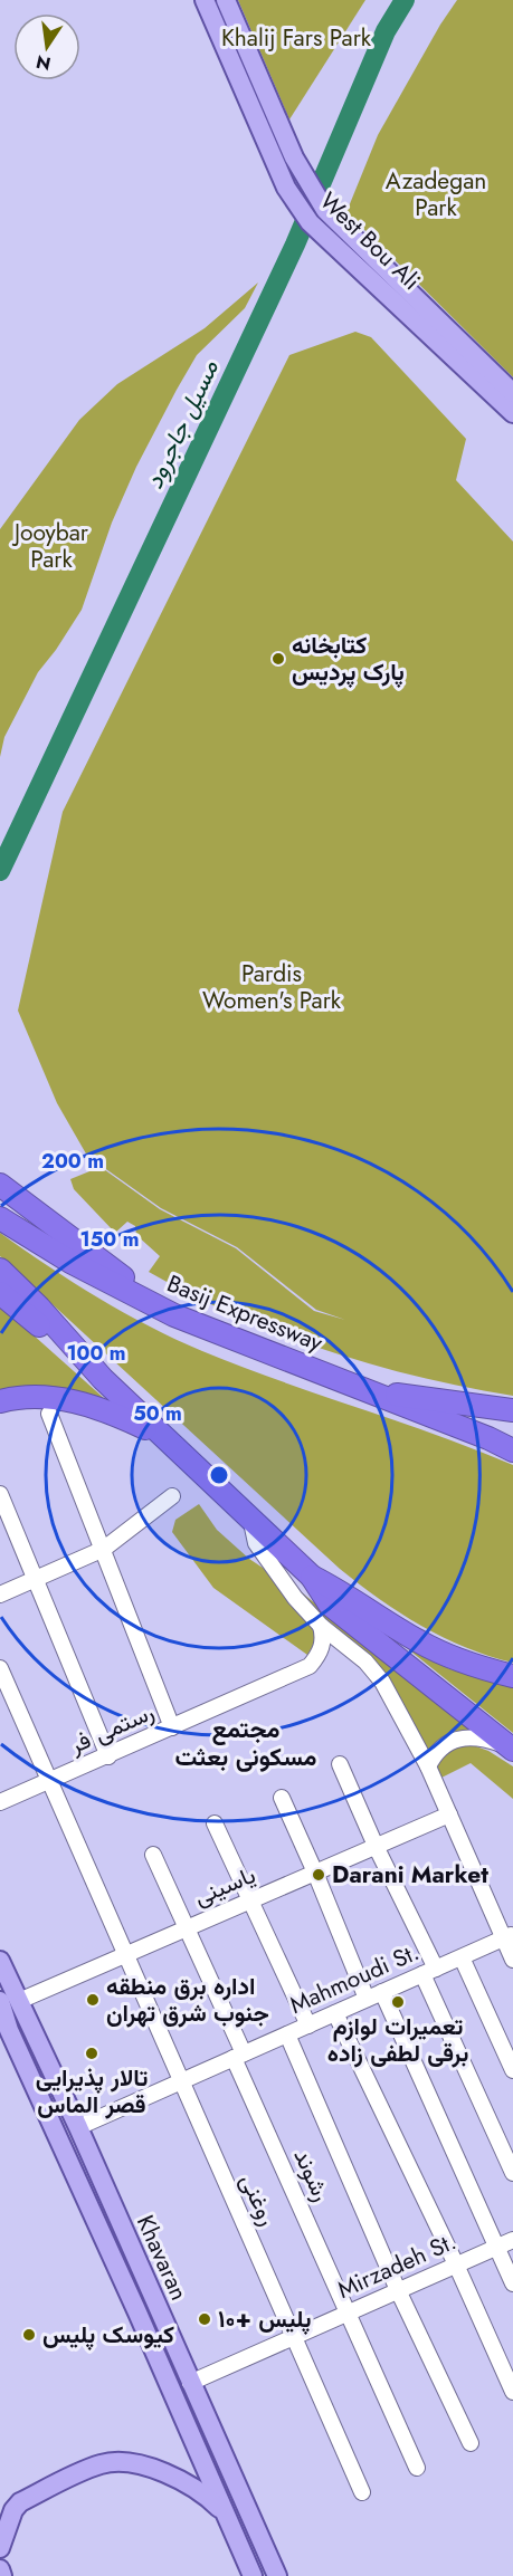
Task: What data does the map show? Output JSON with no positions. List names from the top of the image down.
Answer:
{
  "streets": {
    "highway": ["Basij Expressway"],
    "main road": ["West Bou Ali", "Khavaran"],
    "street": [
      "رستمی فر",
      "یاسینی",
      "Mahmoudi St.",
      "رشوند",
      "روغنی",
      "Mirzadeh St."
    ]
  },
  "crossings": [
    ["رستمی فر", "روغنی"],
    ["یاسینی", "رشوند"],
    ["یاسینی", "روغنی"],
    ["یاسینی", "Khavaran"],
    ["Mahmoudi St.", "رشوند"],
    ["Mahmoudi St.", "روغنی"],
    ["Mahmoudi St.", "Khavaran"],
    ["رشوند", "Mirzadeh St."],
    ["روغنی", "Mirzadeh St."],
    ["Khavaran", "Mirzadeh St."]
  ],
  "districts": ["مجتمع مسکونی بعثت"],
  "water": ["مسیل جاجرود"],
  "parks": [
    "Khalij Fars Park",
    "Azadegan Park",
    "Jooybar Park",
    "Pardis Women's Park"
  ],
  "places": [
    "کتابخانه پارک پردیس",
    "Darani Market",
    "اداره برق منطقه جنوب شرق تهران",
    "تعمیرات لوازم برقی لطفی زاده",
    "تالار پذیرایی قصر الماس",
    "پلیس +۱۰",
    "کیوسک پلیس"
  ],
  "north": "bottom",
  "rings": [
    "200 m",
    "150 m",
    "100 m",
    "50 m"
  ]
}
